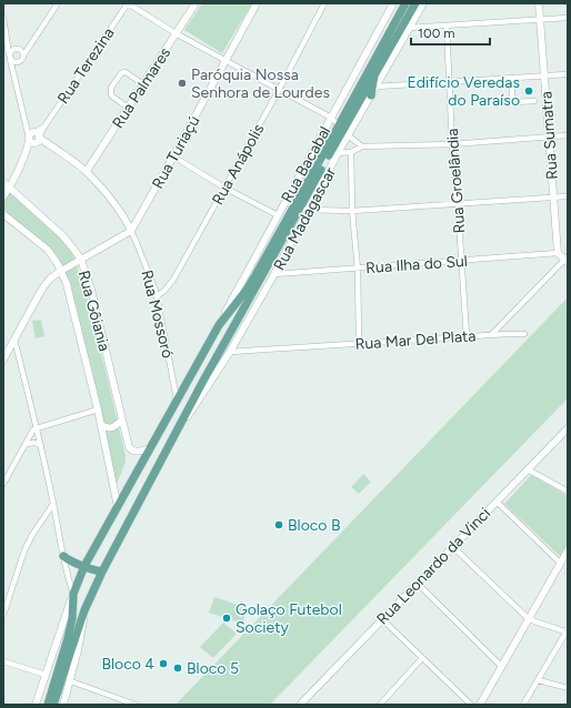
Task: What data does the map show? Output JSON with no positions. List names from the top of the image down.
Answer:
{
  "streets": {
    "street": [
      "Rua Terezina",
      "Rua Palmares",
      "Rua Sumatra",
      "Rua Turiaçú",
      "Rua Anápolis",
      "Rua Bacabal",
      "Rua Groelândia",
      "Rua Madagascar",
      "Rua Ilha do Sul",
      "Rua Gôiania",
      "Rua Mossoró",
      "Rua Mar Del Plata",
      "Rua Leonardo da Vinci"
    ]
  },
  "crossings": [
    ["Rua Terezina", "Rua Gôiania"],
    ["Rua Terezina", "Rua Mossoró"],
    ["Rua Palmares", "Rua Mossoró"],
    ["Rua Sumatra", "Rua Ilha do Sul"],
    ["Rua Turiaçú", "Rua Mossoró"],
    ["Rua Anápolis", "Rua Mossoró"],
    ["Rua Groelândia", "Rua Ilha do Sul"],
    ["Rua Groelândia", "Rua Mar Del Plata"],
    ["Rua Madagascar", "Rua Ilha do Sul"],
    ["Rua Madagascar", "Rua Mar Del Plata"]
  ],
  "places": [
    "Paróquia Nossa Senhora de Lourdes",
    "Edifício Veredas do Paraíso",
    "Bloco B",
    "Golaço Futebol Society",
    "Bloco 4",
    "Bloco 5"
  ],
  "scale_bar": "100 m"
}
